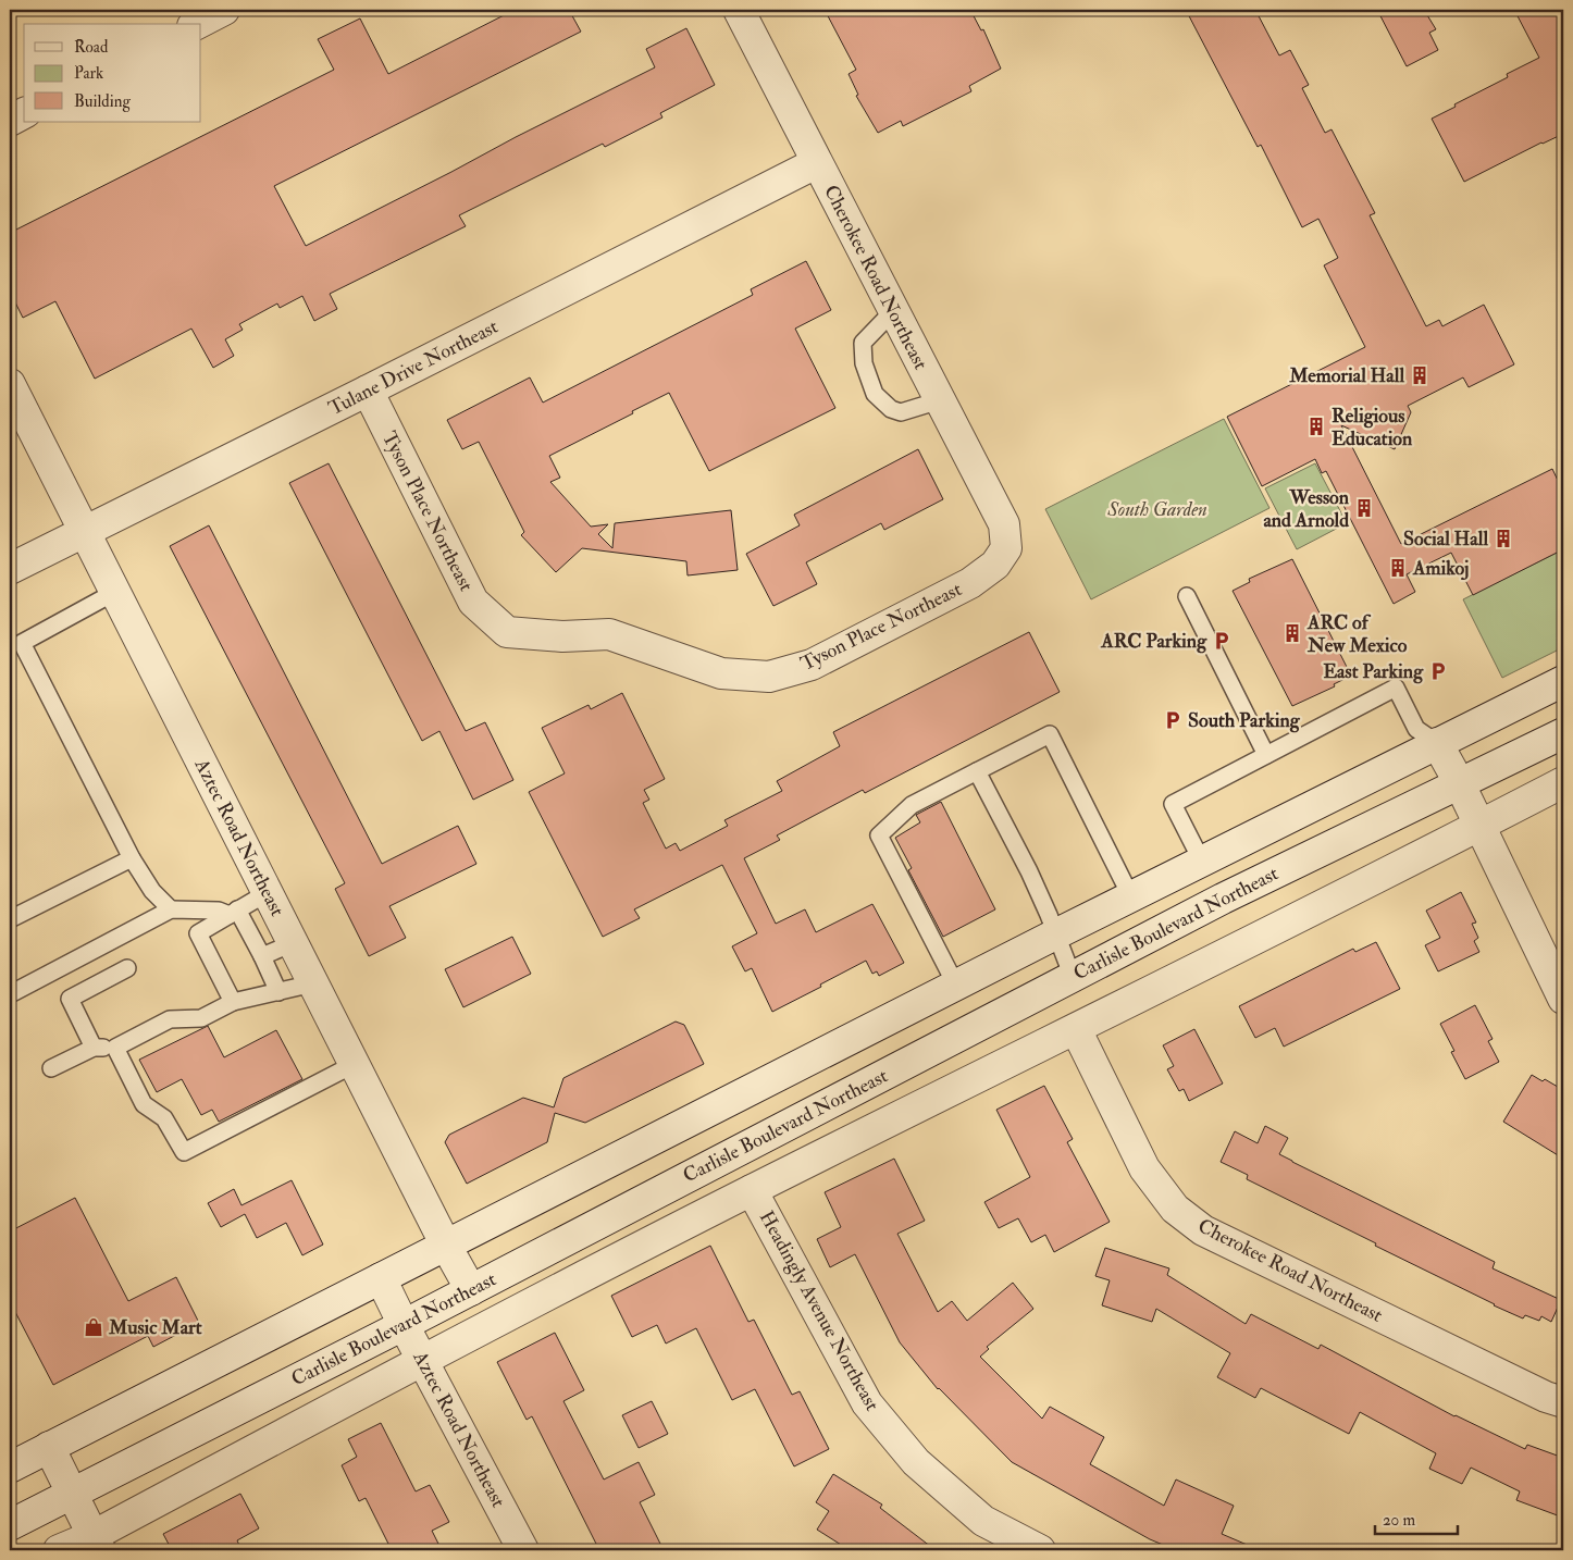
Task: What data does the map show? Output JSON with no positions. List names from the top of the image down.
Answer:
{
  "streets": {
    "street": [
      "Cherokee Road Northeast",
      "Tulane Drive Northeast",
      "Tyson Place Northeast",
      "Aztec Road Northeast",
      "Carlisle Boulevard Northeast",
      "Headingly Avenue Northeast"
    ]
  },
  "crossings": [
    ["Cherokee Road Northeast", "Tulane Drive Northeast"],
    ["Cherokee Road Northeast", "Tyson Place Northeast"],
    ["Tulane Drive Northeast", "Tyson Place Northeast"],
    ["Tulane Drive Northeast", "Aztec Road Northeast"],
    ["Aztec Road Northeast", "Carlisle Boulevard Northeast"]
  ],
  "parks": ["South Garden"],
  "places": {
    "building": [
      "Memorial Hall",
      "Religious Education",
      "Wesson and Arnold",
      "Social Hall",
      "Amikoj",
      "ARC of New Mexico"
    ],
    "parking": ["ARC Parking", "East Parking", "South Parking"],
    "shop": ["Music Mart"]
  },
  "legend": ["Road", "Park", "Building"],
  "scale_bar": "20 m"
}
